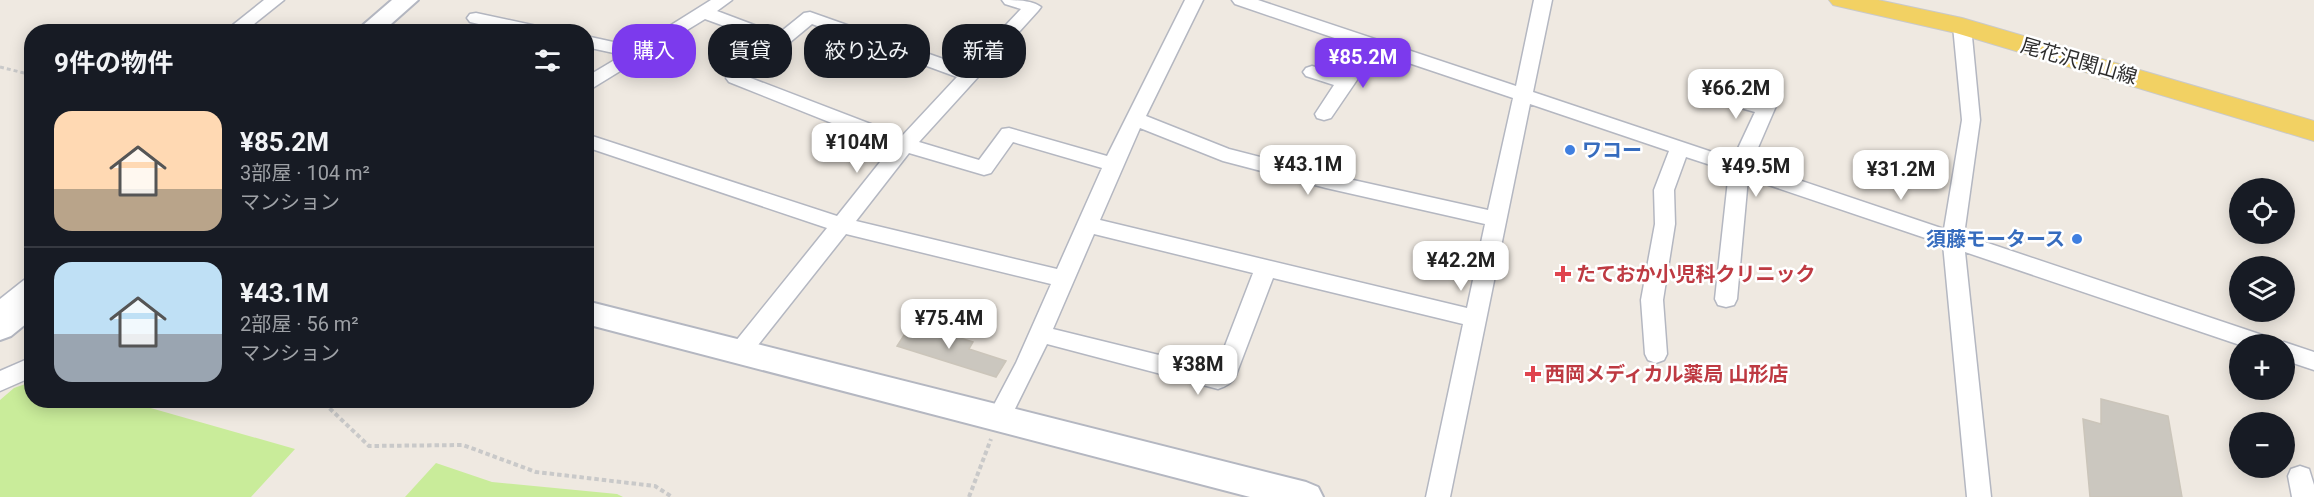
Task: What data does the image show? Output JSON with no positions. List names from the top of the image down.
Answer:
{
  "streets": {
    "main road": ["尾花沢関山線"]
  },
  "places": {
    "other": ["ワコー", "須藤モータース"],
    "health": ["たておか小児科クリニック", "西岡メディカル薬局 山形店"]
  },
  "page": {
    "chip": [
      "購入",
      "賃貸",
      "絞り込み",
      "新着"
    ],
    "heading": "9件の物件",
    "price": [
      "¥85.2M",
      "¥66.2M",
      "¥104M",
      "¥43.1M",
      "¥49.5M",
      "¥31.2M",
      "¥42.2M",
      "¥75.4M",
      "¥38M"
    ],
    "list": [
      {
        "name": "¥85.2M",
        "note": "3部屋 · 104 m² · マンション"
      },
      {
        "name": "¥43.1M",
        "note": "2部屋 · 56 m² · マンション"
      }
    ],
    "map_buttons": ["+", "−"]
  }
}
